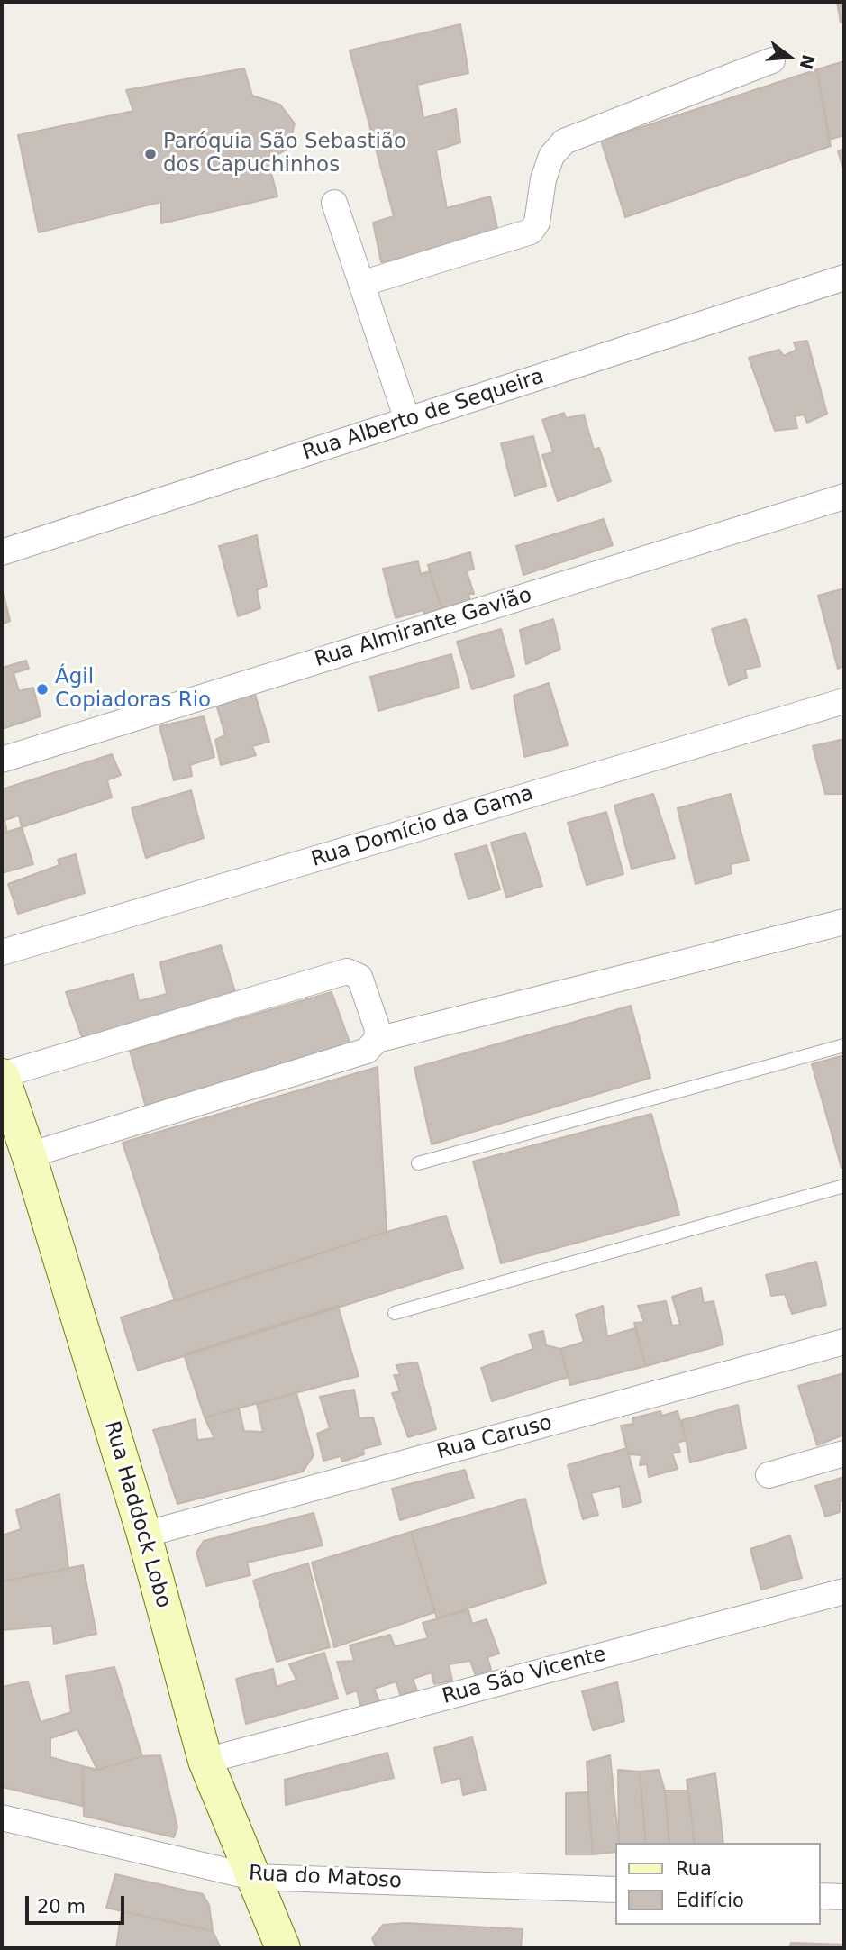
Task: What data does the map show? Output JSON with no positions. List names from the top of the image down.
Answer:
{
  "streets": {
    "main road": ["Rua Haddock Lobo"],
    "street": [
      "Rua Alberto de Sequeira",
      "Rua Almirante Gavião",
      "Rua Domício da Gama",
      "Rua Caruso",
      "Rua São Vicente",
      "Rua do Matoso"
    ]
  },
  "crossings": [
    ["Rua Caruso", "Rua Haddock Lobo"],
    ["Rua Haddock Lobo", "Rua São Vicente"],
    ["Rua Haddock Lobo", "Rua do Matoso"]
  ],
  "places": ["Paróquia São Sebastião dos Capuchinhos", "Ágil Copiadoras Rio"],
  "legend": ["Rua", "Edifício"],
  "scale_bar": "20 m",
  "north": "right"
}
